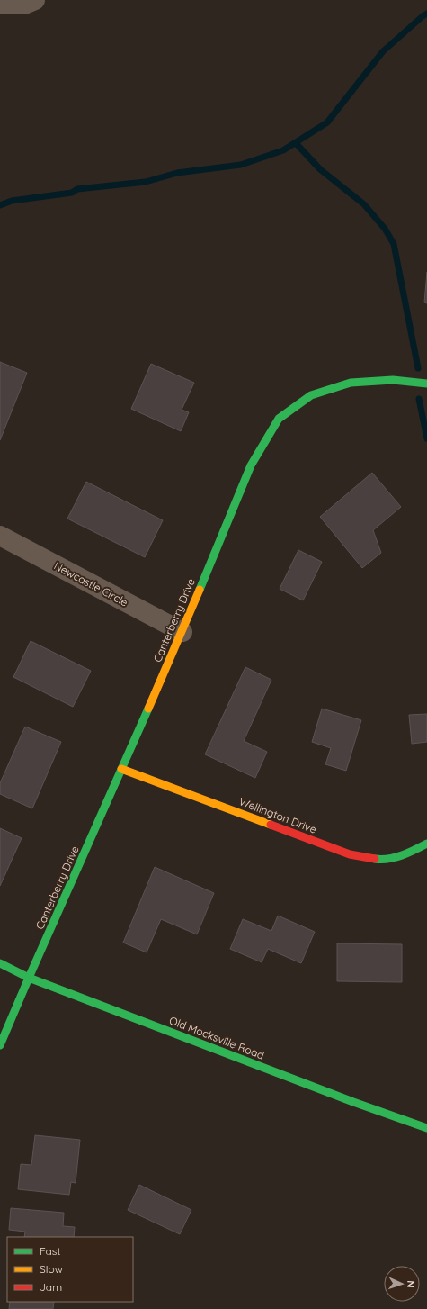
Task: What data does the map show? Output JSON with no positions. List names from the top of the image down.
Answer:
{
  "streets": {
    "street": [
      "Newcastle Circle",
      "Canterberry Drive",
      "Wellington Drive",
      "Old Mocksville Road"
    ]
  },
  "crossings": [
    ["Newcastle Circle", "Canterberry Drive"],
    ["Canterberry Drive", "Wellington Drive"],
    ["Canterberry Drive", "Old Mocksville Road"]
  ],
  "legend": ["Fast", "Slow", "Jam"],
  "north": "right"
}
